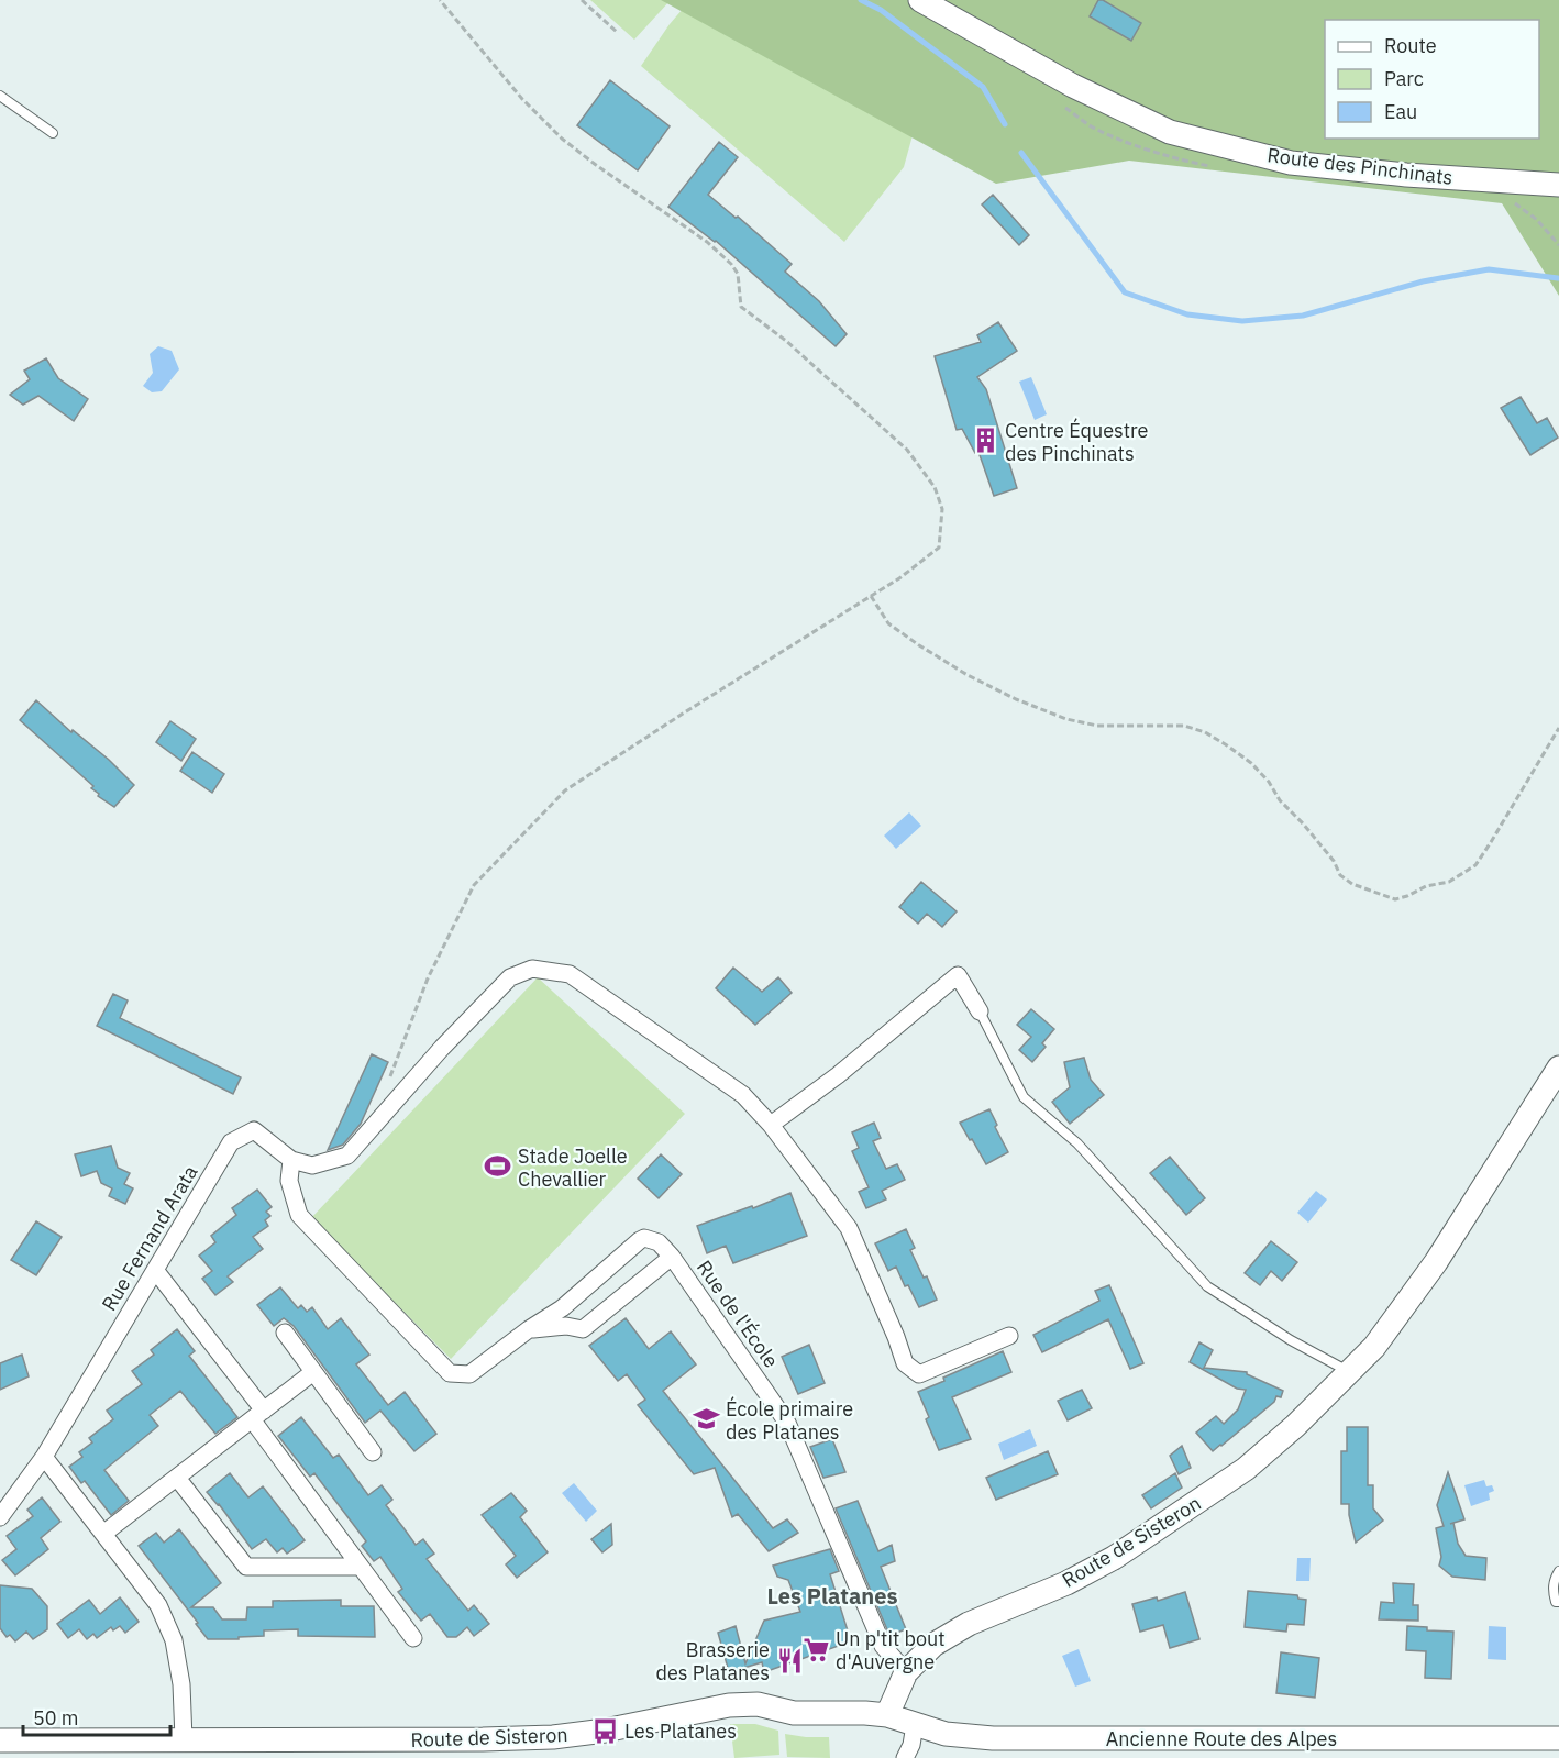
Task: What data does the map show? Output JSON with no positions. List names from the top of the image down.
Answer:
{
  "streets": {
    "main road": ["Route des Pinchinats", "Route de Sisteron", "Ancienne Route des Alpes"],
    "street": ["Rue Fernand Arata", "Rue de l'École"]
  },
  "crossings": [
    ["Rue de l'École", "Route de Sisteron"],
    ["Route de Sisteron", "Ancienne Route des Alpes"]
  ],
  "districts": ["Les Platanes"],
  "places": {
    "building": ["Centre Équestre des Pinchinats"],
    "sports": ["Stade Joelle Chevallier"],
    "school or university": ["École primaire des Platanes"],
    "supermarket": ["Un p'tit bout d'Auvergne"],
    "restaurant": ["Brasserie des Platanes"],
    "bus stop": ["Les Platanes"]
  },
  "legend": ["Route", "Parc", "Eau"],
  "scale_bar": "50 m"
}
